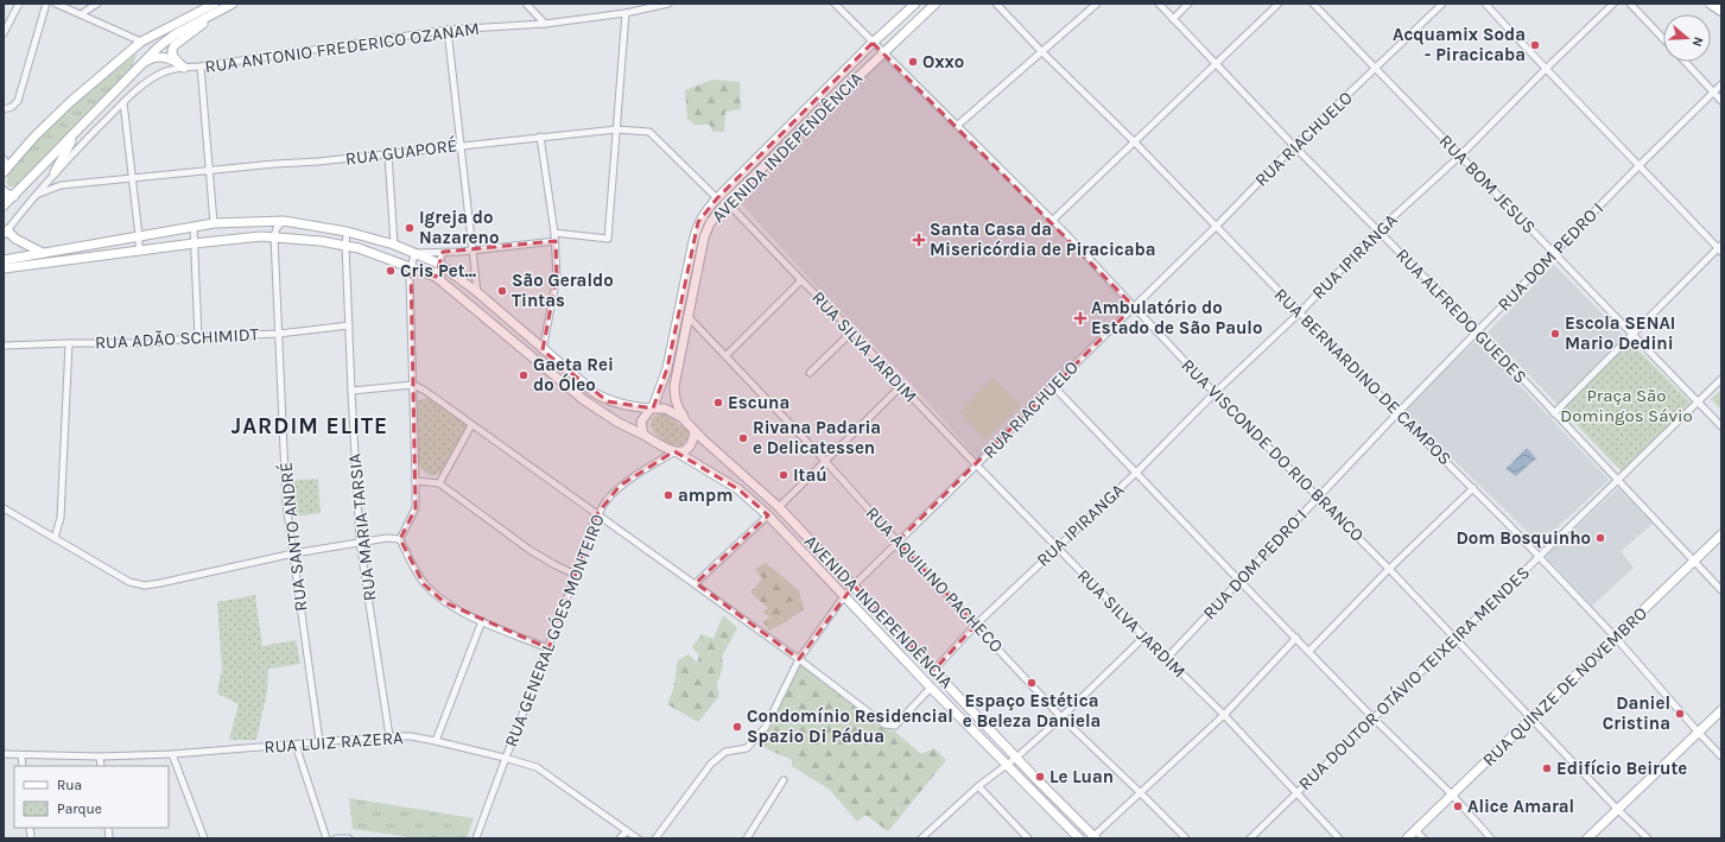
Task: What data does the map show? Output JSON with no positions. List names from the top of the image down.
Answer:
{
  "streets": {
    "main road": ["AVENIDA INDEPENDÊNCIA", "RUA QUINZE DE NOVEMBRO"],
    "street": [
      "RUA ANTONIO FREDERICO OZANAM",
      "RUA RIACHUELO",
      "RUA GUAPORÉ",
      "RUA BOM JESUS",
      "RUA IPIRANGA",
      "RUA DOM PEDRO I",
      "RUA ALFREDO GUEDES",
      "RUA ADÃO SCHIMIDT",
      "RUA SILVA JARDIM",
      "RUA BERNARDINO DE CAMPOS",
      "RUA VISCONDE DO RIO BRANCO",
      "RUA MARIA TARSIA",
      "RUA SANTO ANDRÉ",
      "RUA AQUILINO PACHECO",
      "RUA GENERAL GÓES MONTEIRO",
      "RUA DOUTOR OTÁVIO TEIXEIRA MENDES",
      "RUA LUIZ RAZERA"
    ]
  },
  "crossings": [
    ["RUA ANTONIO FREDERICO OZANAM", "RUA GUAPORÉ"],
    ["RUA RIACHUELO", "AVENIDA INDEPENDÊNCIA"],
    ["RUA RIACHUELO", "RUA BOM JESUS"],
    ["RUA RIACHUELO", "RUA ALFREDO GUEDES"],
    ["RUA RIACHUELO", "RUA SILVA JARDIM"],
    ["RUA RIACHUELO", "RUA BERNARDINO DE CAMPOS"],
    ["RUA RIACHUELO", "RUA VISCONDE DO RIO BRANCO"],
    ["RUA RIACHUELO", "RUA AQUILINO PACHECO"],
    ["AVENIDA INDEPENDÊNCIA", "RUA GUAPORÉ"],
    ["AVENIDA INDEPENDÊNCIA", "RUA IPIRANGA"],
    ["AVENIDA INDEPENDÊNCIA", "RUA SILVA JARDIM"],
    ["AVENIDA INDEPENDÊNCIA", "RUA VISCONDE DO RIO BRANCO"],
    ["AVENIDA INDEPENDÊNCIA", "RUA AQUILINO PACHECO"],
    ["AVENIDA INDEPENDÊNCIA", "RUA GENERAL GÓES MONTEIRO"],
    ["RUA BOM JESUS", "RUA IPIRANGA"],
    ["RUA BOM JESUS", "RUA DOM PEDRO I"],
    ["RUA BOM JESUS", "RUA DOUTOR OTÁVIO TEIXEIRA MENDES"],
    ["RUA IPIRANGA", "RUA ALFREDO GUEDES"],
    ["RUA IPIRANGA", "RUA SILVA JARDIM"],
    ["RUA IPIRANGA", "RUA BERNARDINO DE CAMPOS"],
    ["RUA IPIRANGA", "RUA VISCONDE DO RIO BRANCO"],
    ["RUA IPIRANGA", "RUA AQUILINO PACHECO"],
    ["RUA DOM PEDRO I", "RUA ALFREDO GUEDES"],
    ["RUA DOM PEDRO I", "RUA SILVA JARDIM"],
    ["RUA DOM PEDRO I", "RUA BERNARDINO DE CAMPOS"],
    ["RUA DOM PEDRO I", "RUA VISCONDE DO RIO BRANCO"],
    ["RUA ALFREDO GUEDES", "RUA DOUTOR OTÁVIO TEIXEIRA MENDES"],
    ["RUA ALFREDO GUEDES", "RUA QUINZE DE NOVEMBRO"],
    ["RUA ADÃO SCHIMIDT", "RUA MARIA TARSIA"],
    ["RUA ADÃO SCHIMIDT", "RUA SANTO ANDRÉ"],
    ["RUA SILVA JARDIM", "RUA DOUTOR OTÁVIO TEIXEIRA MENDES"],
    ["RUA BERNARDINO DE CAMPOS", "RUA DOUTOR OTÁVIO TEIXEIRA MENDES"],
    ["RUA BERNARDINO DE CAMPOS", "RUA QUINZE DE NOVEMBRO"],
    ["RUA VISCONDE DO RIO BRANCO", "RUA DOUTOR OTÁVIO TEIXEIRA MENDES"],
    ["RUA VISCONDE DO RIO BRANCO", "RUA QUINZE DE NOVEMBRO"],
    ["RUA MARIA TARSIA", "RUA LUIZ RAZERA"],
    ["RUA SANTO ANDRÉ", "RUA LUIZ RAZERA"],
    ["RUA GENERAL GÓES MONTEIRO", "RUA LUIZ RAZERA"]
  ],
  "districts": ["JARDIM ELITE"],
  "parks": ["Praça São Domingos Sávio"],
  "places": {
    "other": [
      "Acquamix Soda - Piracicaba",
      "Oxxo",
      "Igreja do Nazareno",
      "Cris Pet...",
      "São Geraldo Tintas",
      "Escola SENAI Mario Dedini",
      "Gaeta Rei do Óleo",
      "Escuna",
      "Rivana Padaria e Delicatessen",
      "Itaú",
      "ampm",
      "Dom Bosquinho",
      "Espaço Estética e Beleza Daniela",
      "Daniel Cristina",
      "Condomínio Residencial Spazio Di Pádua",
      "Edifício Beirute",
      "Le Luan",
      "Alice Amaral"
    ],
    "health": ["Santa Casa da Misericórdia de Piracicaba", "Ambulatório do Estado de São Paulo"]
  },
  "legend": ["Rua", "Parque"],
  "north": "right"
}
